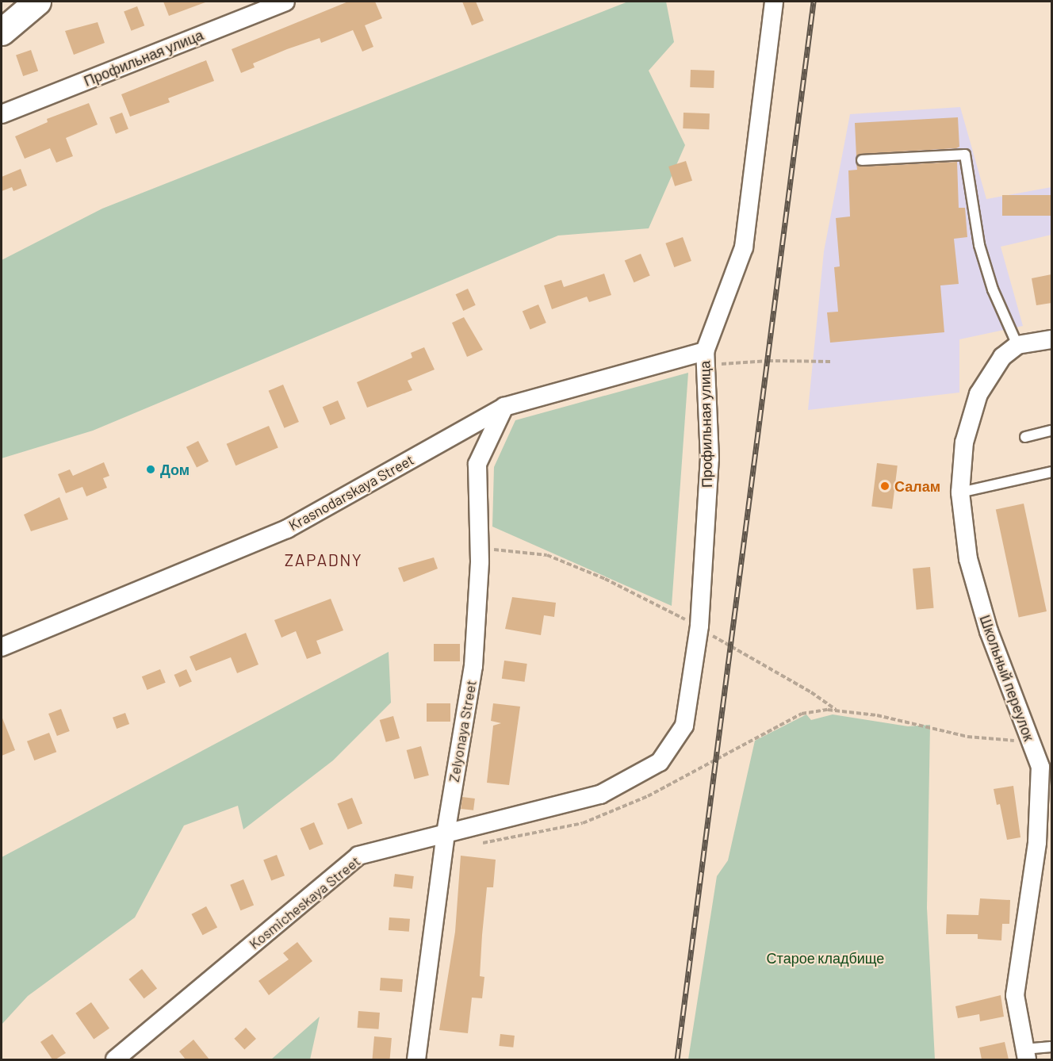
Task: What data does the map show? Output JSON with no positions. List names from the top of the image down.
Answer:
{
  "streets": {
    "street": [
      "Профильная улица",
      "Krasnodarskaya Street",
      "Школьный переулок",
      "Zelyonaya Street",
      "Kosmicheskaya Street"
    ]
  },
  "crossings": [
    ["Профильная улица", "Krasnodarskaya Street"],
    ["Профильная улица", "Kosmicheskaya Street"],
    ["Krasnodarskaya Street", "Zelyonaya Street"],
    ["Zelyonaya Street", "Kosmicheskaya Street"]
  ],
  "districts": ["ZAPADNY"],
  "parks": ["Старое кладбище"],
  "places": ["Дом", "Салам"]
}
